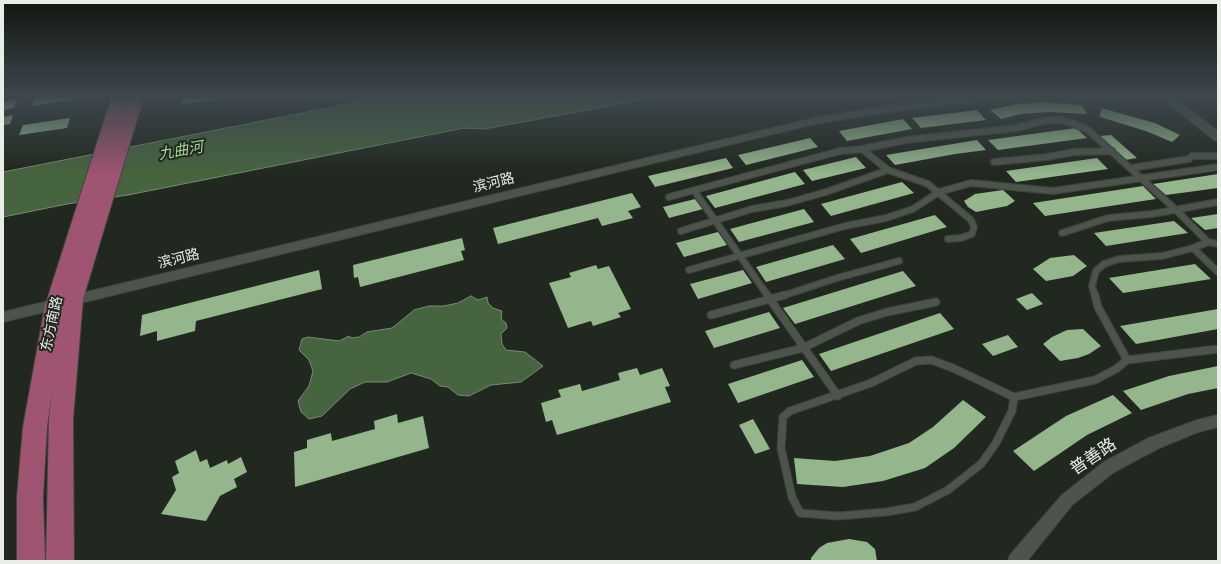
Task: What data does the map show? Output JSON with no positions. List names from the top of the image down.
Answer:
{
  "streets": {
    "main road": ["东方南路"],
    "street": ["滨河路", "普善路"]
  },
  "crossings": [
    ["滨河路", "东方南路"]
  ],
  "water": ["九曲河"]
}
